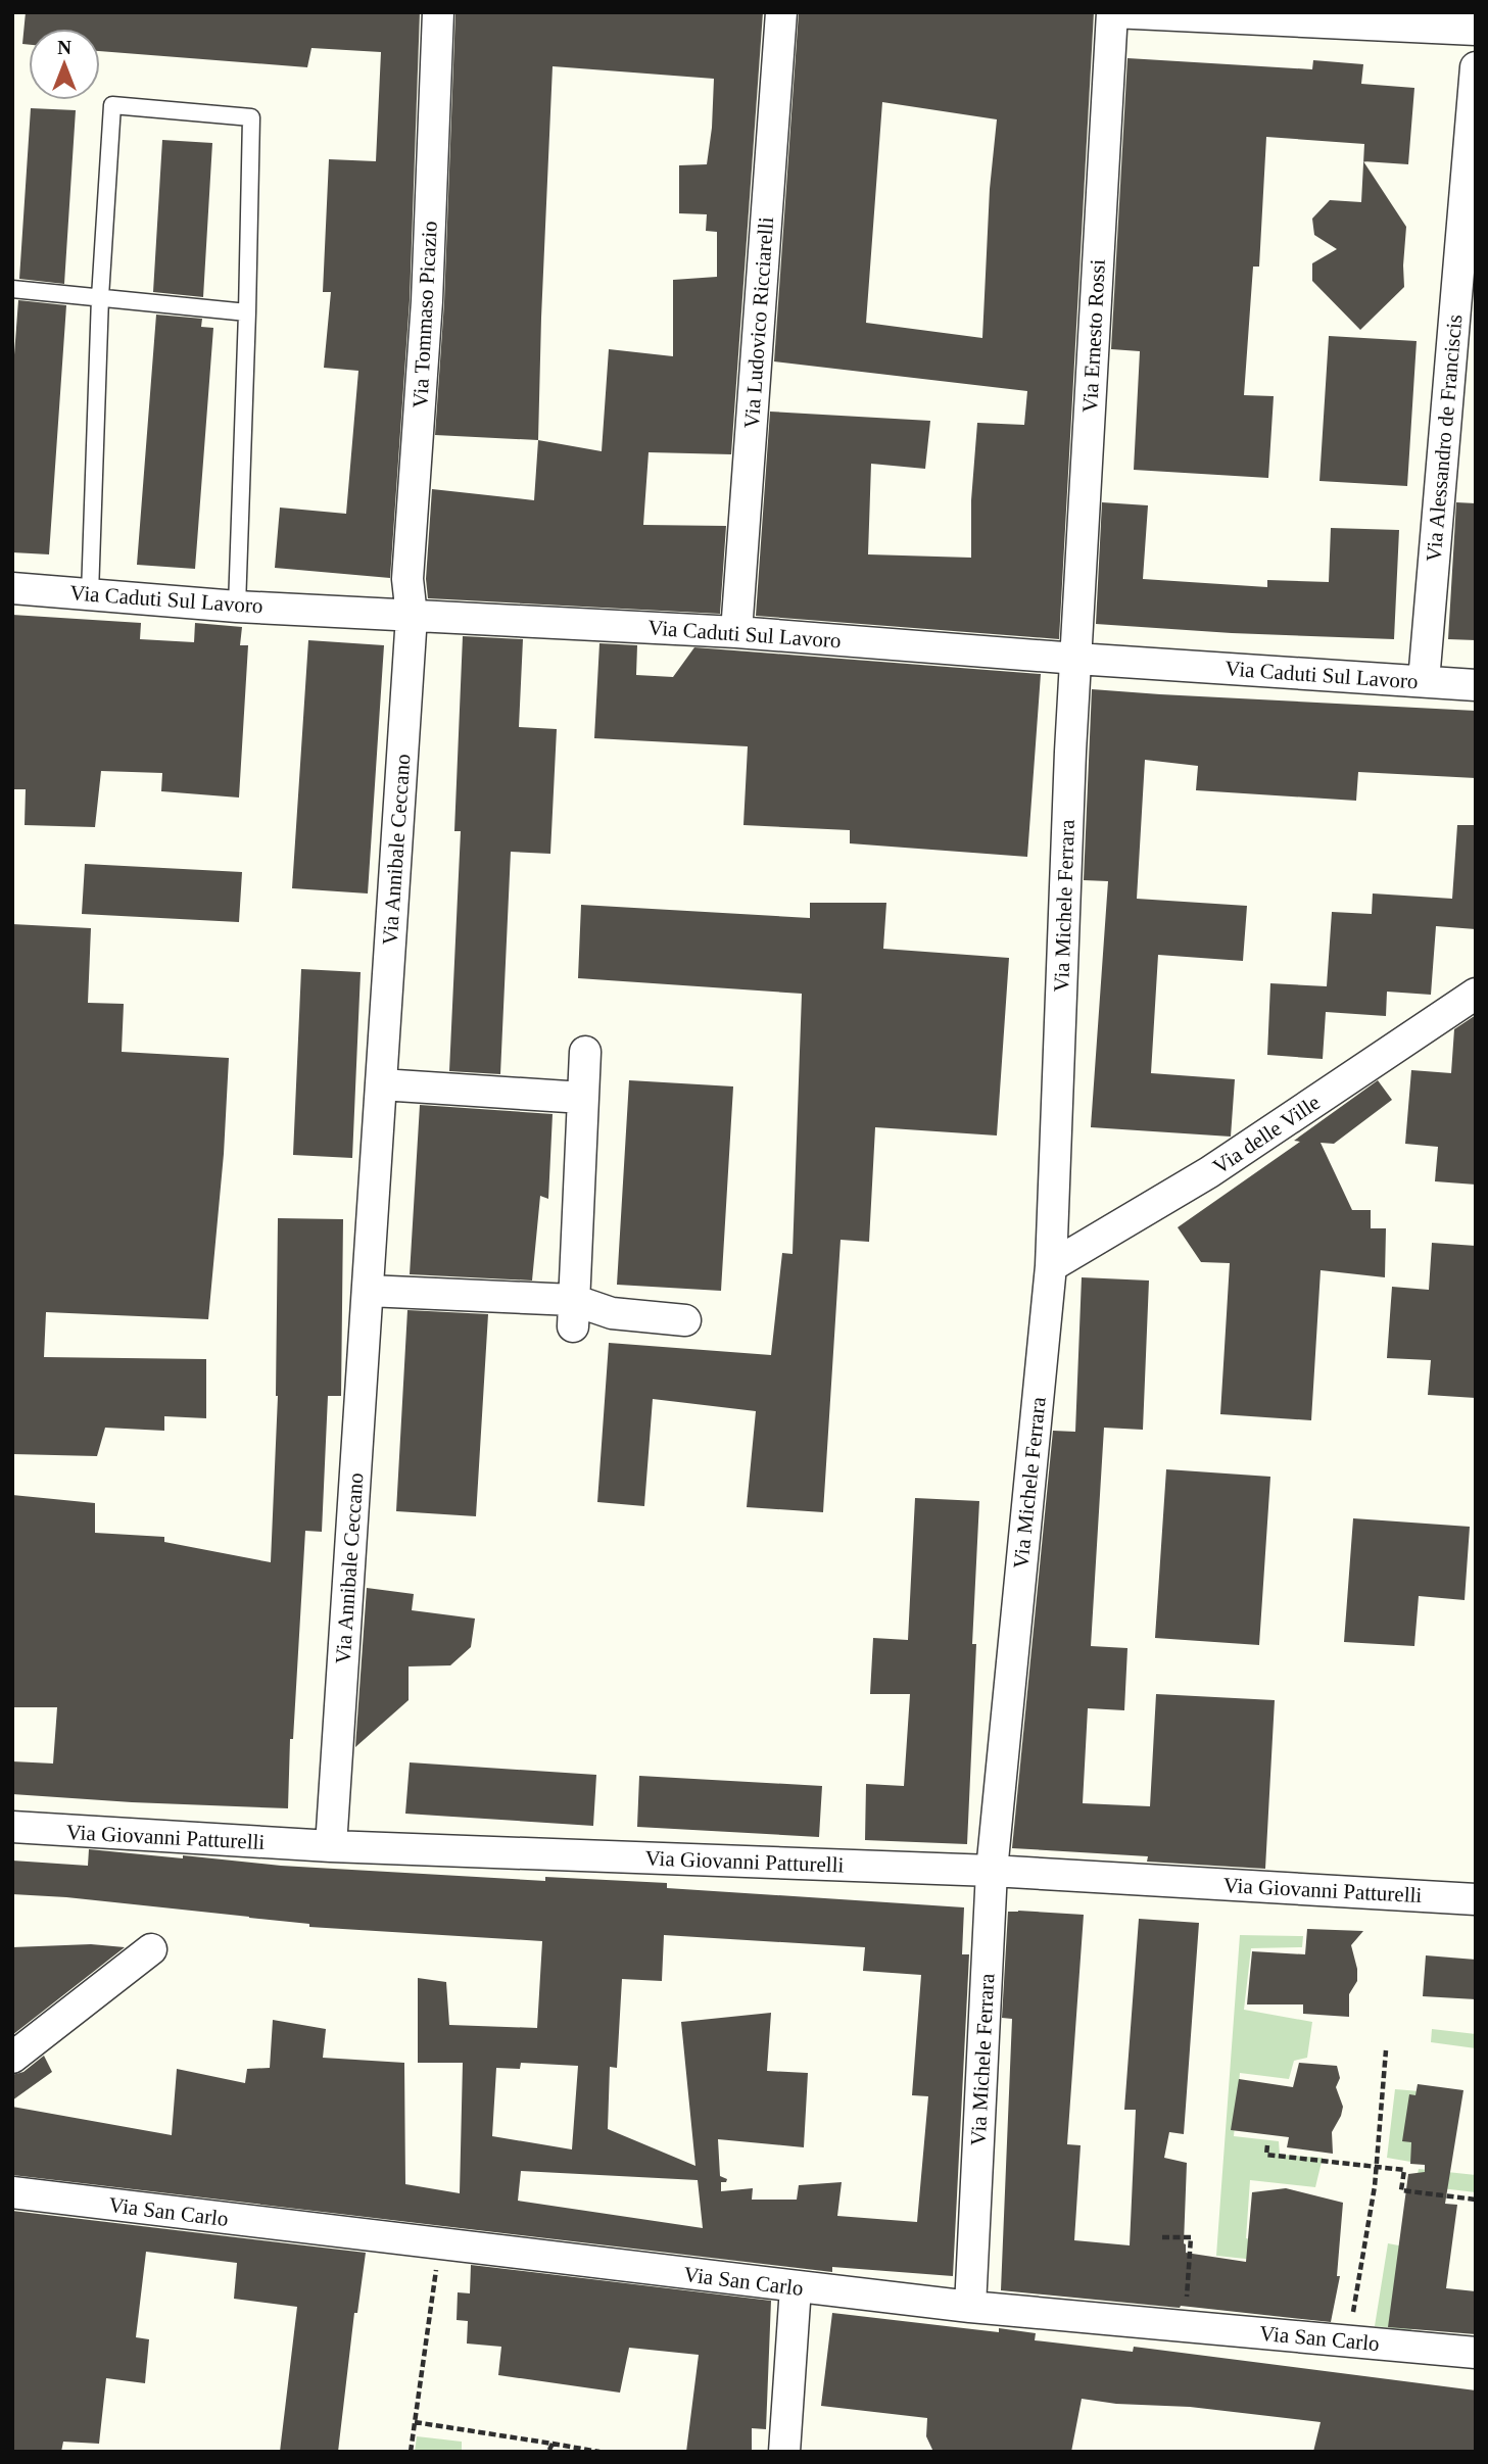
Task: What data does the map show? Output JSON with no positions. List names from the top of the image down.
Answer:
{
  "streets": {
    "street": [
      "Via Tommaso Picazio",
      "Via Ludovico Ricciarelli",
      "Via Ernesto Rossi",
      "Via Alessandro de Franciscis",
      "Via Caduti Sul Lavoro",
      "Via Annibale Ceccano",
      "Via Michele Ferrara",
      "Via delle Ville",
      "Via Giovanni Patturelli",
      "Via San Carlo"
    ]
  },
  "crossings": [
    ["Via Tommaso Picazio", "Via Caduti Sul Lavoro"],
    ["Via Tommaso Picazio", "Via Annibale Ceccano"],
    ["Via Ludovico Ricciarelli", "Via Caduti Sul Lavoro"],
    ["Via Ernesto Rossi", "Via Caduti Sul Lavoro"],
    ["Via Ernesto Rossi", "Via Michele Ferrara"],
    ["Via Alessandro de Franciscis", "Via Caduti Sul Lavoro"],
    ["Via Caduti Sul Lavoro", "Via Annibale Ceccano"],
    ["Via Caduti Sul Lavoro", "Via Michele Ferrara"],
    ["Via Annibale Ceccano", "Via Giovanni Patturelli"],
    ["Via Michele Ferrara", "Via delle Ville"],
    ["Via Michele Ferrara", "Via Giovanni Patturelli"],
    ["Via Michele Ferrara", "Via San Carlo"]
  ],
  "north": "top"
}
